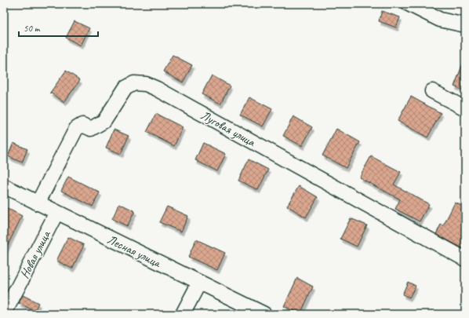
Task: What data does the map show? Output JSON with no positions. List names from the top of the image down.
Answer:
{
  "streets": {
    "street": ["Луговая улица", "Лесная улица", "Новая улица"]
  },
  "crossings": [
    ["Луговая улица", "Лесная улица"],
    ["Лесная улица", "Новая улица"]
  ],
  "scale_bar": "50 m"
}
